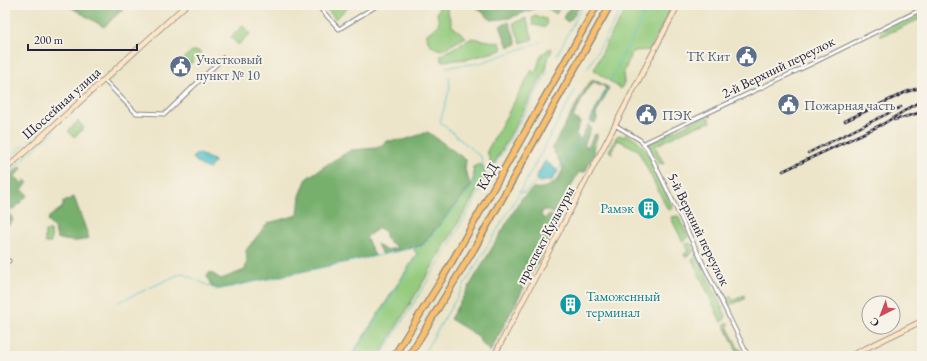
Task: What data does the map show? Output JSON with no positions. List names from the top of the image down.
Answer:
{
  "streets": {
    "highway": ["КАД"],
    "street": [
      "2-й Верхний переулок",
      "Шоссейная улица",
      "5-й Верхний переулок",
      "проспект Культуры"
    ]
  },
  "crossings": [
    ["2-й Верхний переулок", "5-й Верхний переулок"]
  ],
  "places": {
    "public building": [
      "ТК Кит",
      "Участковый пункт № 10",
      "Пожарная часть",
      "ПЭК"
    ],
    "building": ["Рамэк", "Таможенный терминал"]
  },
  "scale_bar": "200 m",
  "north": "bottom left"
}
